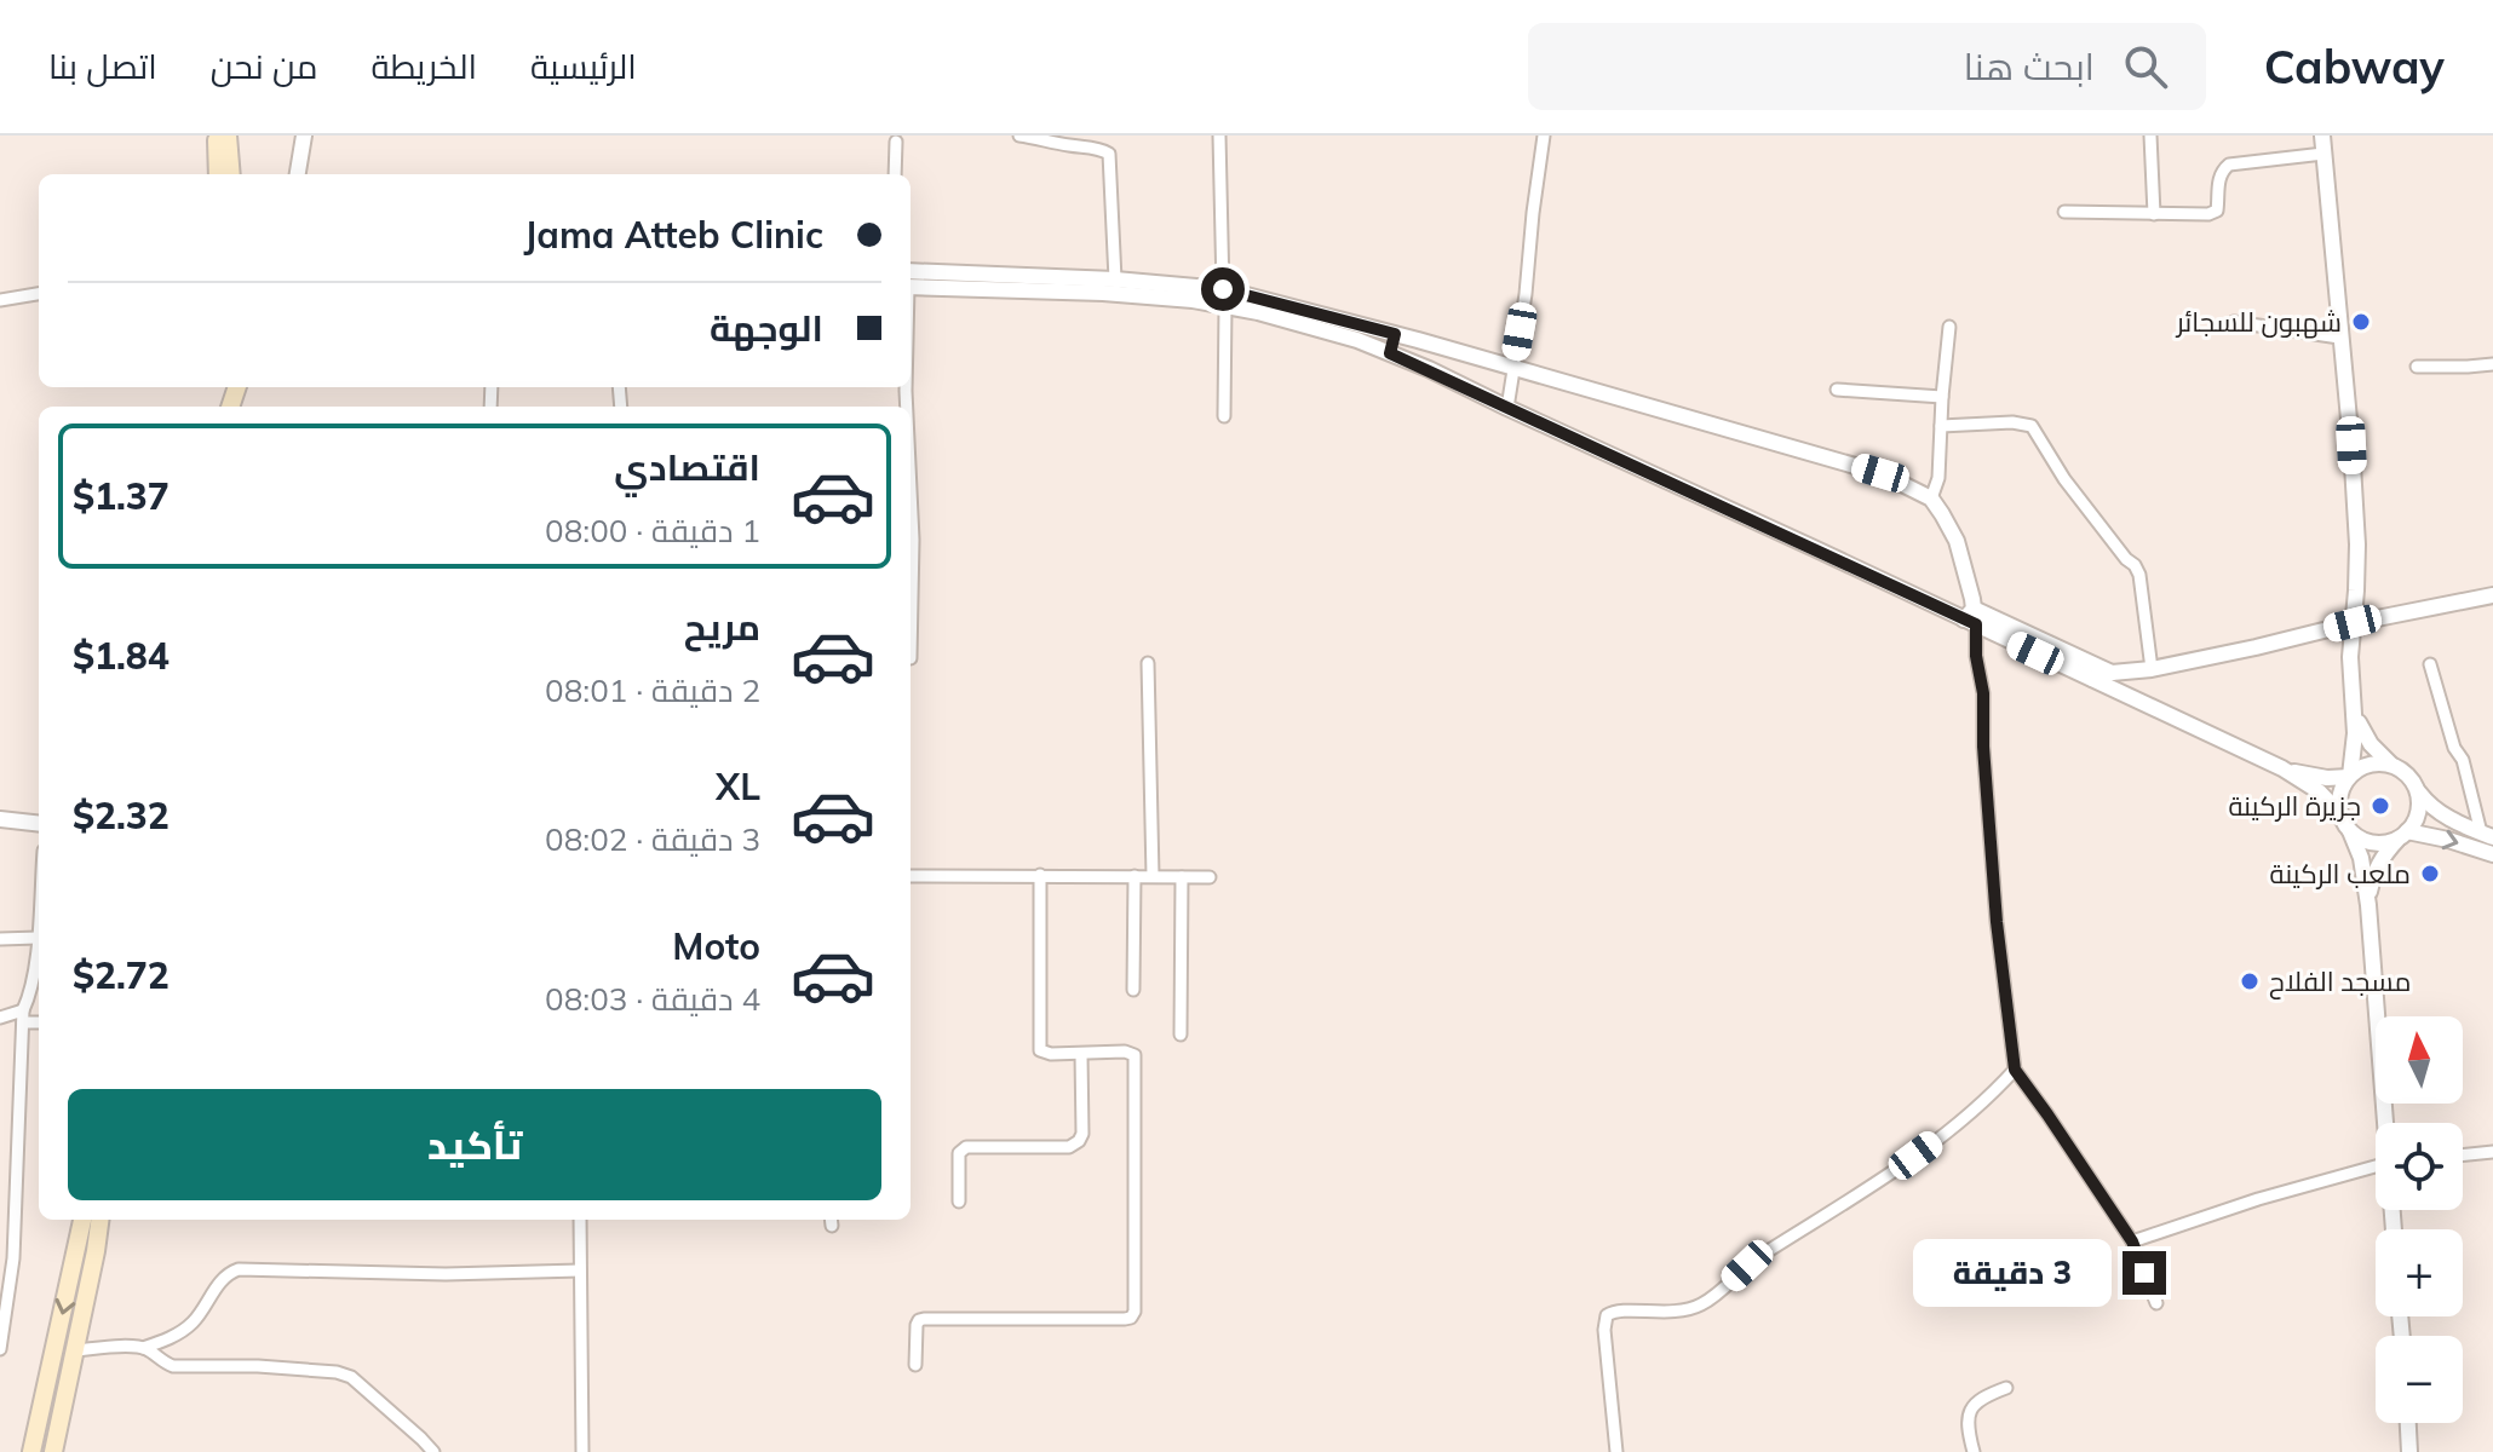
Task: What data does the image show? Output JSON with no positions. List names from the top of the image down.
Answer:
{
  "places": [
    "شهبون للسجائر",
    "جزيرة الركينة",
    "ملعب الركينة",
    "مسجد الفلاح"
  ],
  "north": "top",
  "page": {
    "header": "Cabway",
    "search": "ابحث هنا",
    "nav": [
      "الرئيسية",
      "الخريطة",
      "من نحن",
      "اتصل بنا"
    ],
    "banner": ["Jama Atteb Clinic", "الوجهة"],
    "list": [
      {
        "name": "اقتصادي",
        "note": "1 دقيقة · 08:00",
        "value": "$1.37"
      },
      {
        "name": "مريح",
        "note": "2 دقيقة · 08:01",
        "value": "$1.84"
      },
      {
        "name": "XL",
        "note": "3 دقيقة · 08:02",
        "value": "$2.32"
      },
      {
        "name": "Moto",
        "note": "4 دقيقة · 08:03",
        "value": "$2.72"
      }
    ],
    "map_buttons": ["+", "−"],
    "buttons": "تأكيد",
    "bubble": "3 دقيقة"
  }
}
